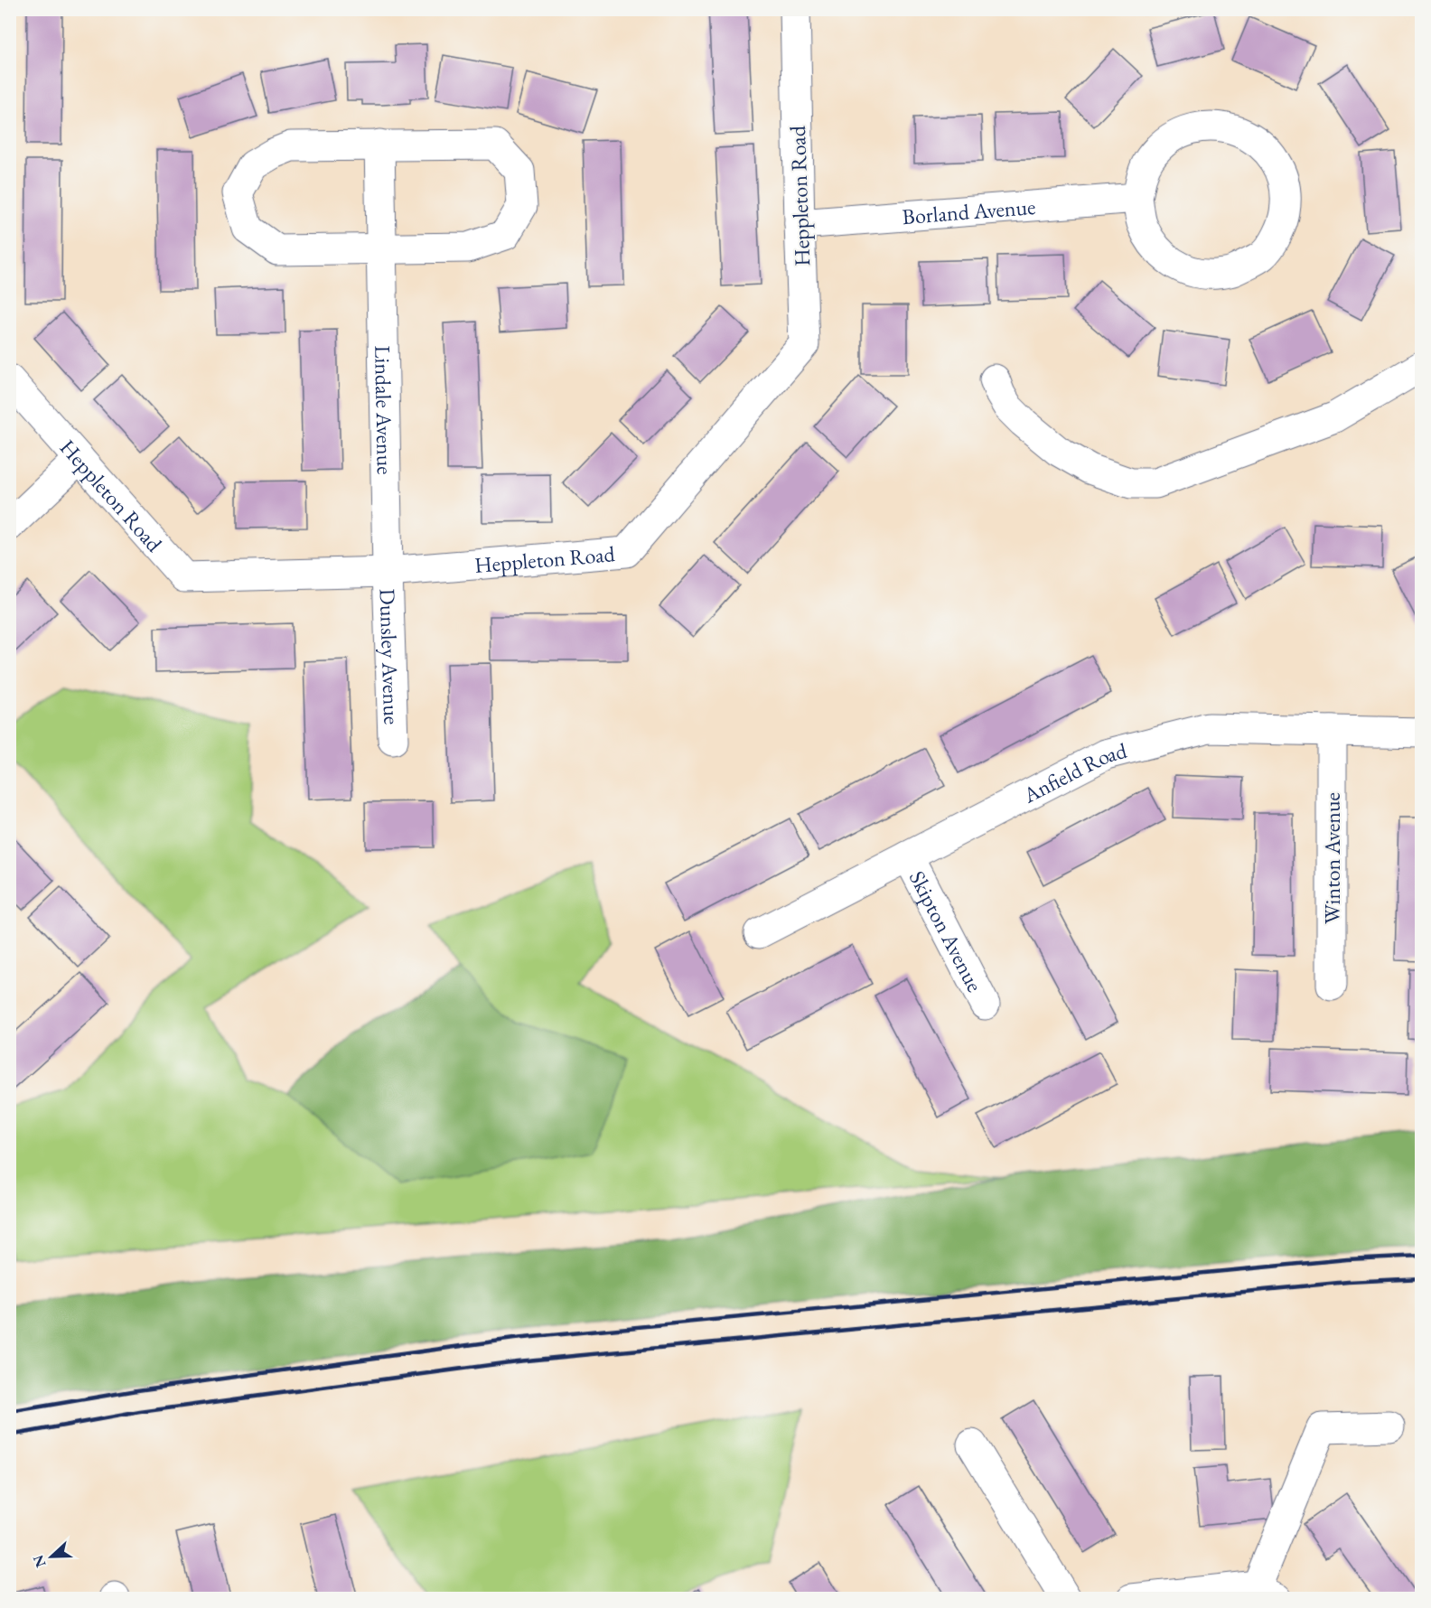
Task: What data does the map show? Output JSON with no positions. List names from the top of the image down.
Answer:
{
  "streets": {
    "street": [
      "Heppleton Road",
      "Borland Avenue",
      "Lindale Avenue",
      "Dunsley Avenue",
      "Anfield Road",
      "Winton Avenue",
      "Skipton Avenue"
    ]
  },
  "crossings": [
    ["Heppleton Road", "Borland Avenue"],
    ["Heppleton Road", "Lindale Avenue"],
    ["Heppleton Road", "Dunsley Avenue"],
    ["Lindale Avenue", "Dunsley Avenue"],
    ["Anfield Road", "Winton Avenue"],
    ["Anfield Road", "Skipton Avenue"]
  ],
  "north": "left"
}
